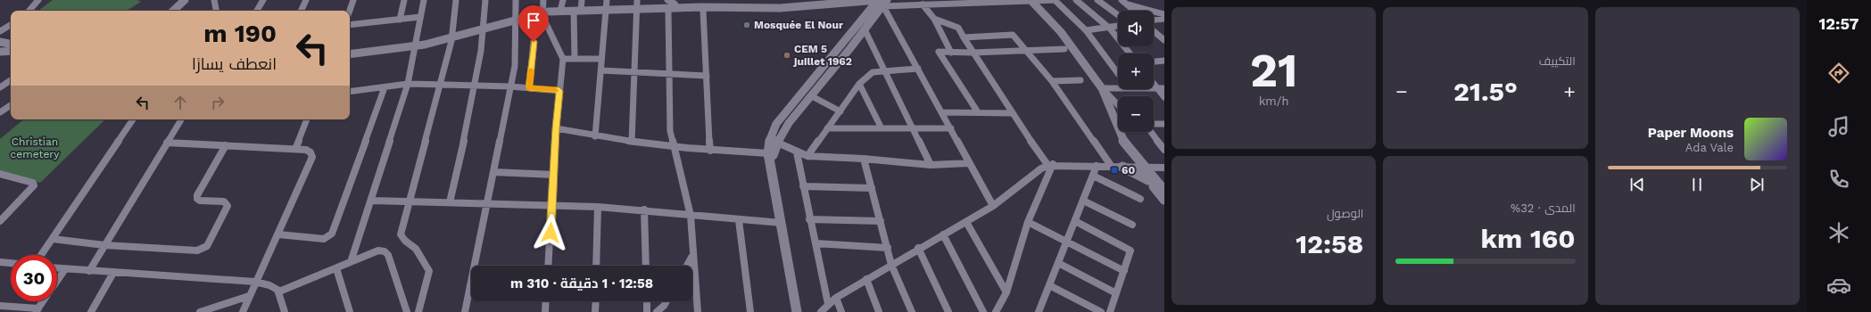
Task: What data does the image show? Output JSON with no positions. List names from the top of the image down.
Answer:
{
  "parks": ["Christian cemetery"],
  "places": {
    "other": ["Mosquée El Nour", "CEM 5 juillet 1962"],
    "transit": ["60"]
  },
  "page": {
    "tabs": "12:57",
    "tile": [
      "التكييف",
      ["21", "km/h"],
      ["المدى · 32%", "160 km"],
      ["الوصول", "12:58"]
    ],
    "map_buttons": ["+", "−"],
    "turn": ["190 m", "انعطف يسارًا"],
    "heat": ["−", "21.5°", "+"],
    "song": ["Paper Moons", "Ada Vale"],
    "limit": "30",
    "trip": "12:58 · 1 دقيقة · 310 m"
  }
}
